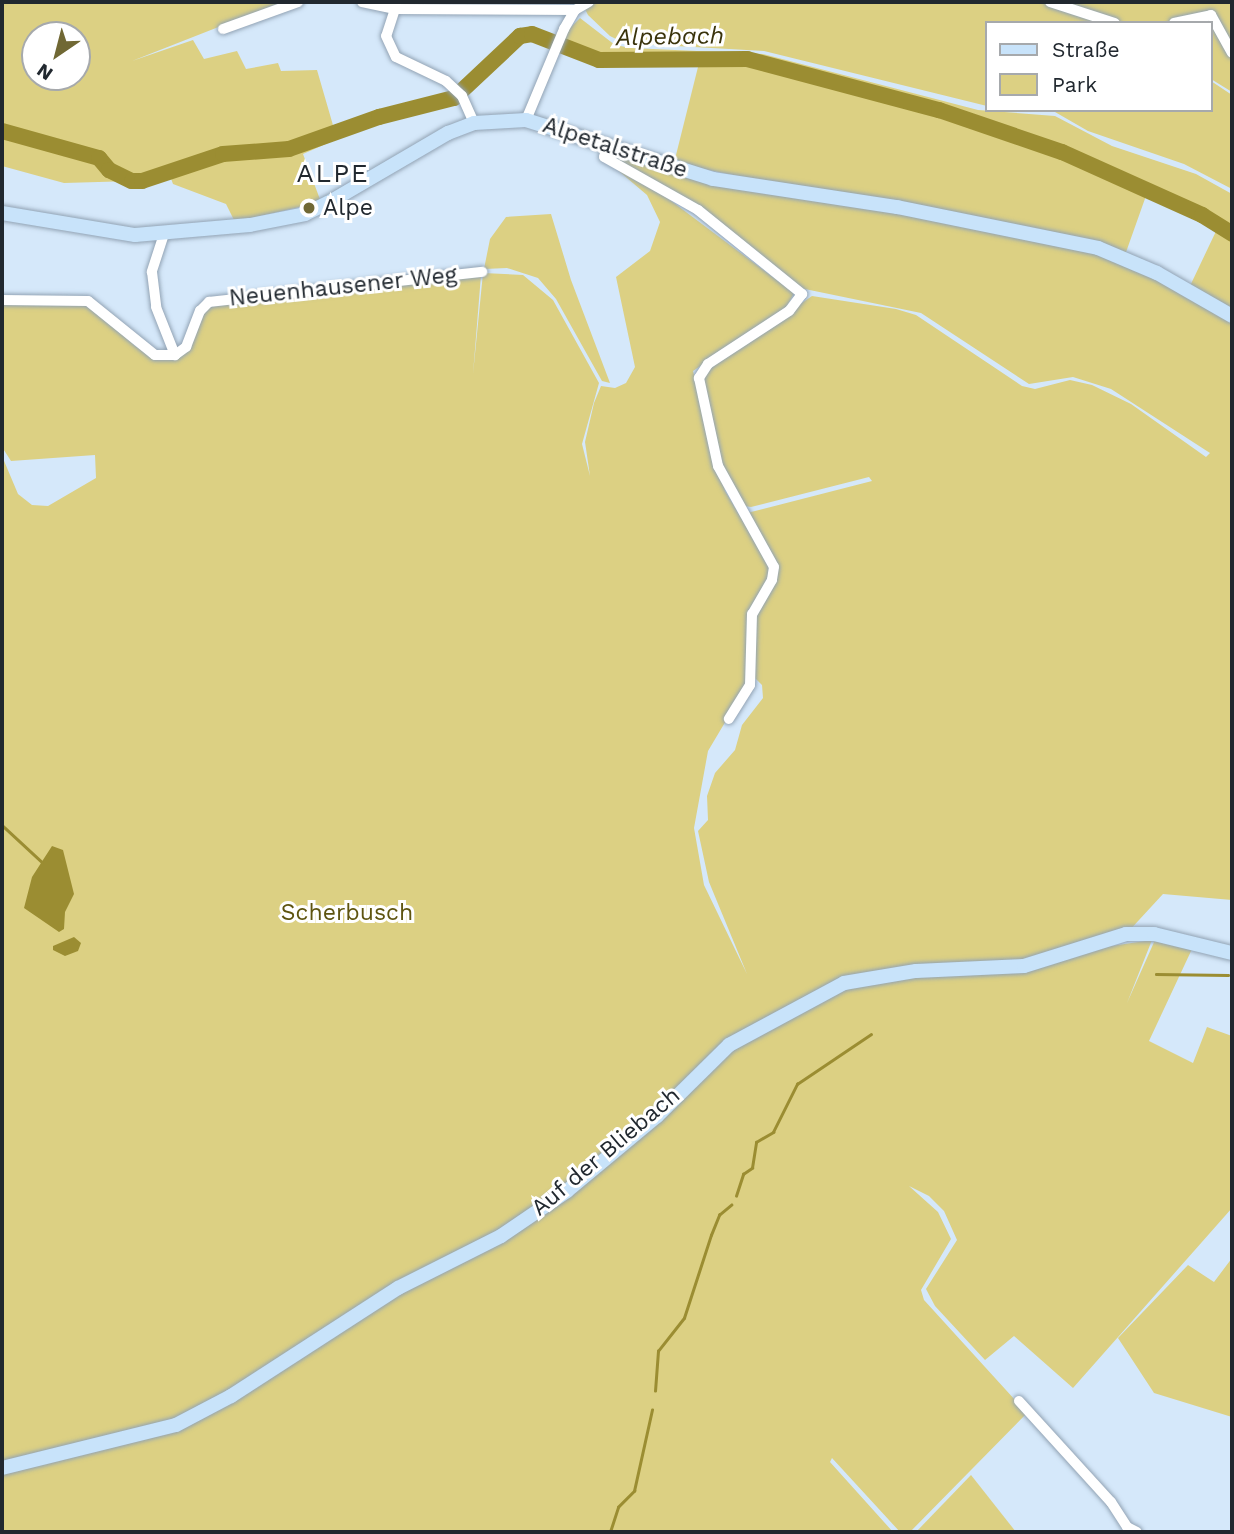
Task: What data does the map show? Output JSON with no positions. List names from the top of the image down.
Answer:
{
  "streets": {
    "street": ["Alpetalstraße", "Neuenhausener Weg", "Auf der Bliebach"]
  },
  "districts": ["ALPE"],
  "water": ["Alpebach"],
  "parks": ["Scherbusch"],
  "places": ["Alpe"],
  "legend": ["Straße", "Park"],
  "north": "bottom left"
}
